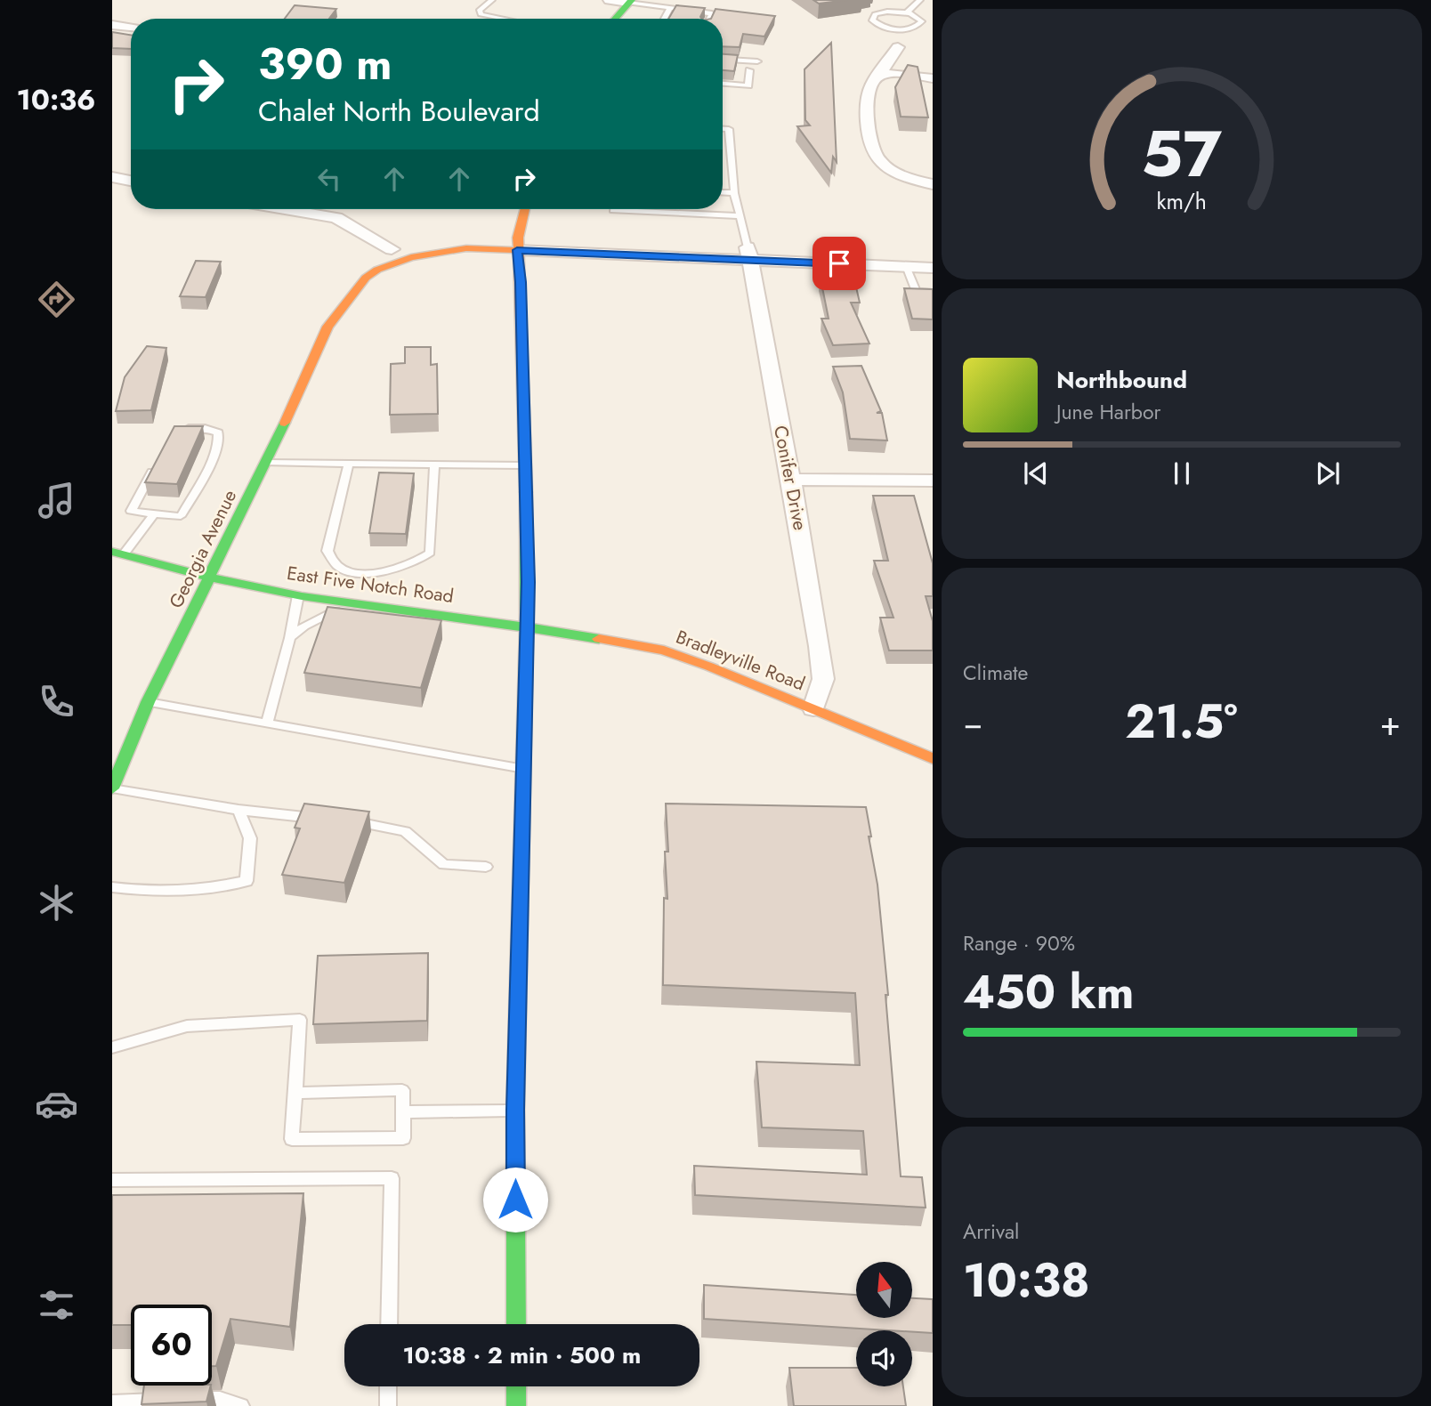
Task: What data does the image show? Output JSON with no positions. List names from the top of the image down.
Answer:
{
  "streets": {
    "main road": ["Georgia Avenue", "East Five Notch Road", "Bradleyville Road"],
    "street": ["Conifer Drive"]
  },
  "crossings": [
    ["Conifer Drive", "Bradleyville Road"],
    ["Georgia Avenue", "East Five Notch Road"],
    ["East Five Notch Road", "Bradleyville Road"]
  ],
  "north": "top",
  "page": {
    "tabs": "10:36",
    "turn": ["390 m", "Chalet North Boulevard"],
    "song": ["Northbound", "June Harbor"],
    "tile": [
      "Climate",
      ["Range · 90%", "450 km"],
      ["Arrival", "10:38"]
    ],
    "heat": ["−", "21.5°", "+"],
    "limit": "60",
    "trip": "10:38 · 2 min · 500 m",
    "gauge": ["57", "km/h"]
  }
}
